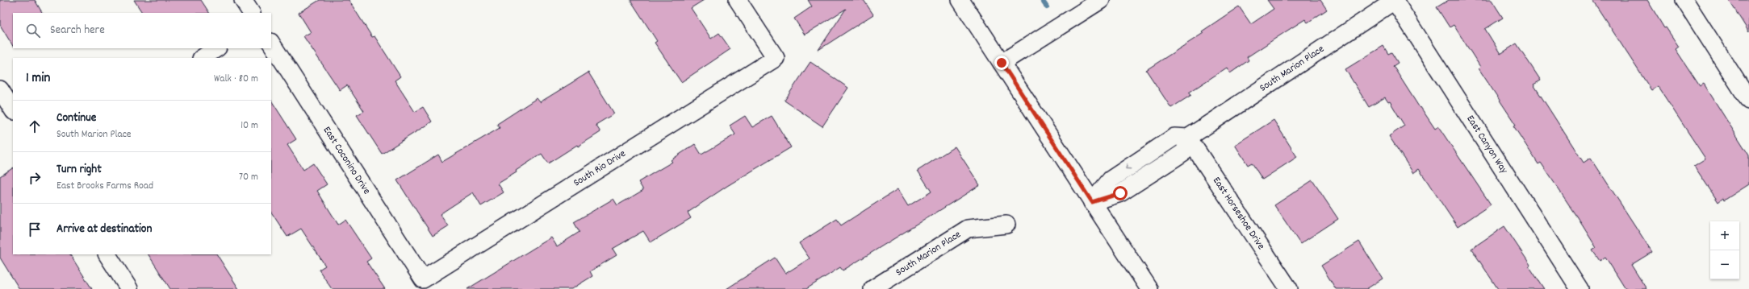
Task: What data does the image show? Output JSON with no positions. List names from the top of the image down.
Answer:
{
  "streets": {
    "street": [
      "South Marion Place",
      "East Canyon Way",
      "East Coconino Drive",
      "South Rio Drive",
      "East Horseshoe Drive"
    ]
  },
  "crossings": [
    ["South Marion Place", "East Canyon Way"],
    ["South Marion Place", "East Horseshoe Drive"],
    ["East Coconino Drive", "South Rio Drive"]
  ],
  "page": {
    "search": "Search here",
    "heading": ["1 min", "Walk · 80 m"],
    "list": [
      ["Continue", "South Marion Place", "10 m"],
      ["Turn right", "East Brooks Farms Road", "70 m"],
      "Arrive at destination"
    ],
    "map_buttons": ["+", "−"]
  }
}
